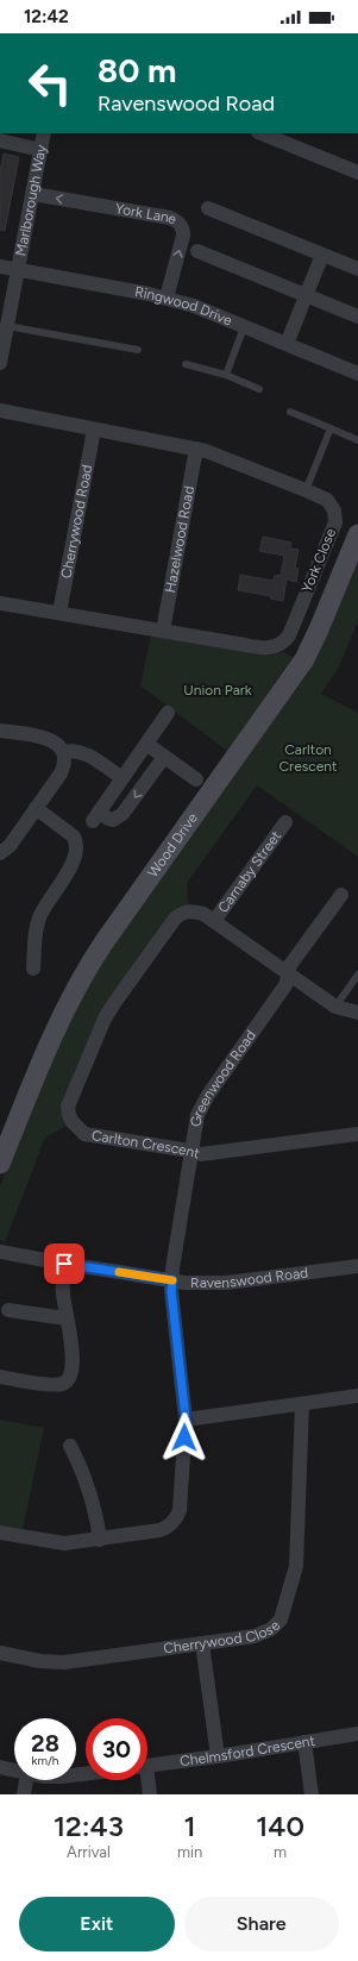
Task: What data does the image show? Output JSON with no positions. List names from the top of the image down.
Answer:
{
  "streets": {
    "street": [
      "Marlborough Way",
      "York Lane",
      "Ringwood Drive",
      "Cherrywood Road",
      "Hazelwood Road",
      "York Close",
      "Wood Drive",
      "Carnaby Street",
      "Greenwood Road",
      "Carlton Crescent",
      "Ravenswood Road",
      "Cherrywood Close",
      "Chelmsford Crescent"
    ]
  },
  "crossings": [
    ["Marlborough Way", "York Lane"],
    ["Marlborough Way", "Ringwood Drive"],
    ["York Lane", "Ringwood Drive"],
    ["Cherrywood Road", "York Close"],
    ["Hazelwood Road", "York Close"],
    ["Carnaby Street", "Carlton Crescent"],
    ["Greenwood Road", "Carlton Crescent"],
    ["Greenwood Road", "Ravenswood Road"]
  ],
  "parks": ["Union Park", "Carlton Crescent"],
  "page": {
    "status": "12:42",
    "turn": ["80 m", "Ravenswood Road"],
    "speed": "28 km/h",
    "limit": "30",
    "eta": [
      "12:43",
      "Arrival",
      "1",
      "min",
      "140",
      "m"
    ],
    "buttons": ["Exit", "Share"]
  }
}
